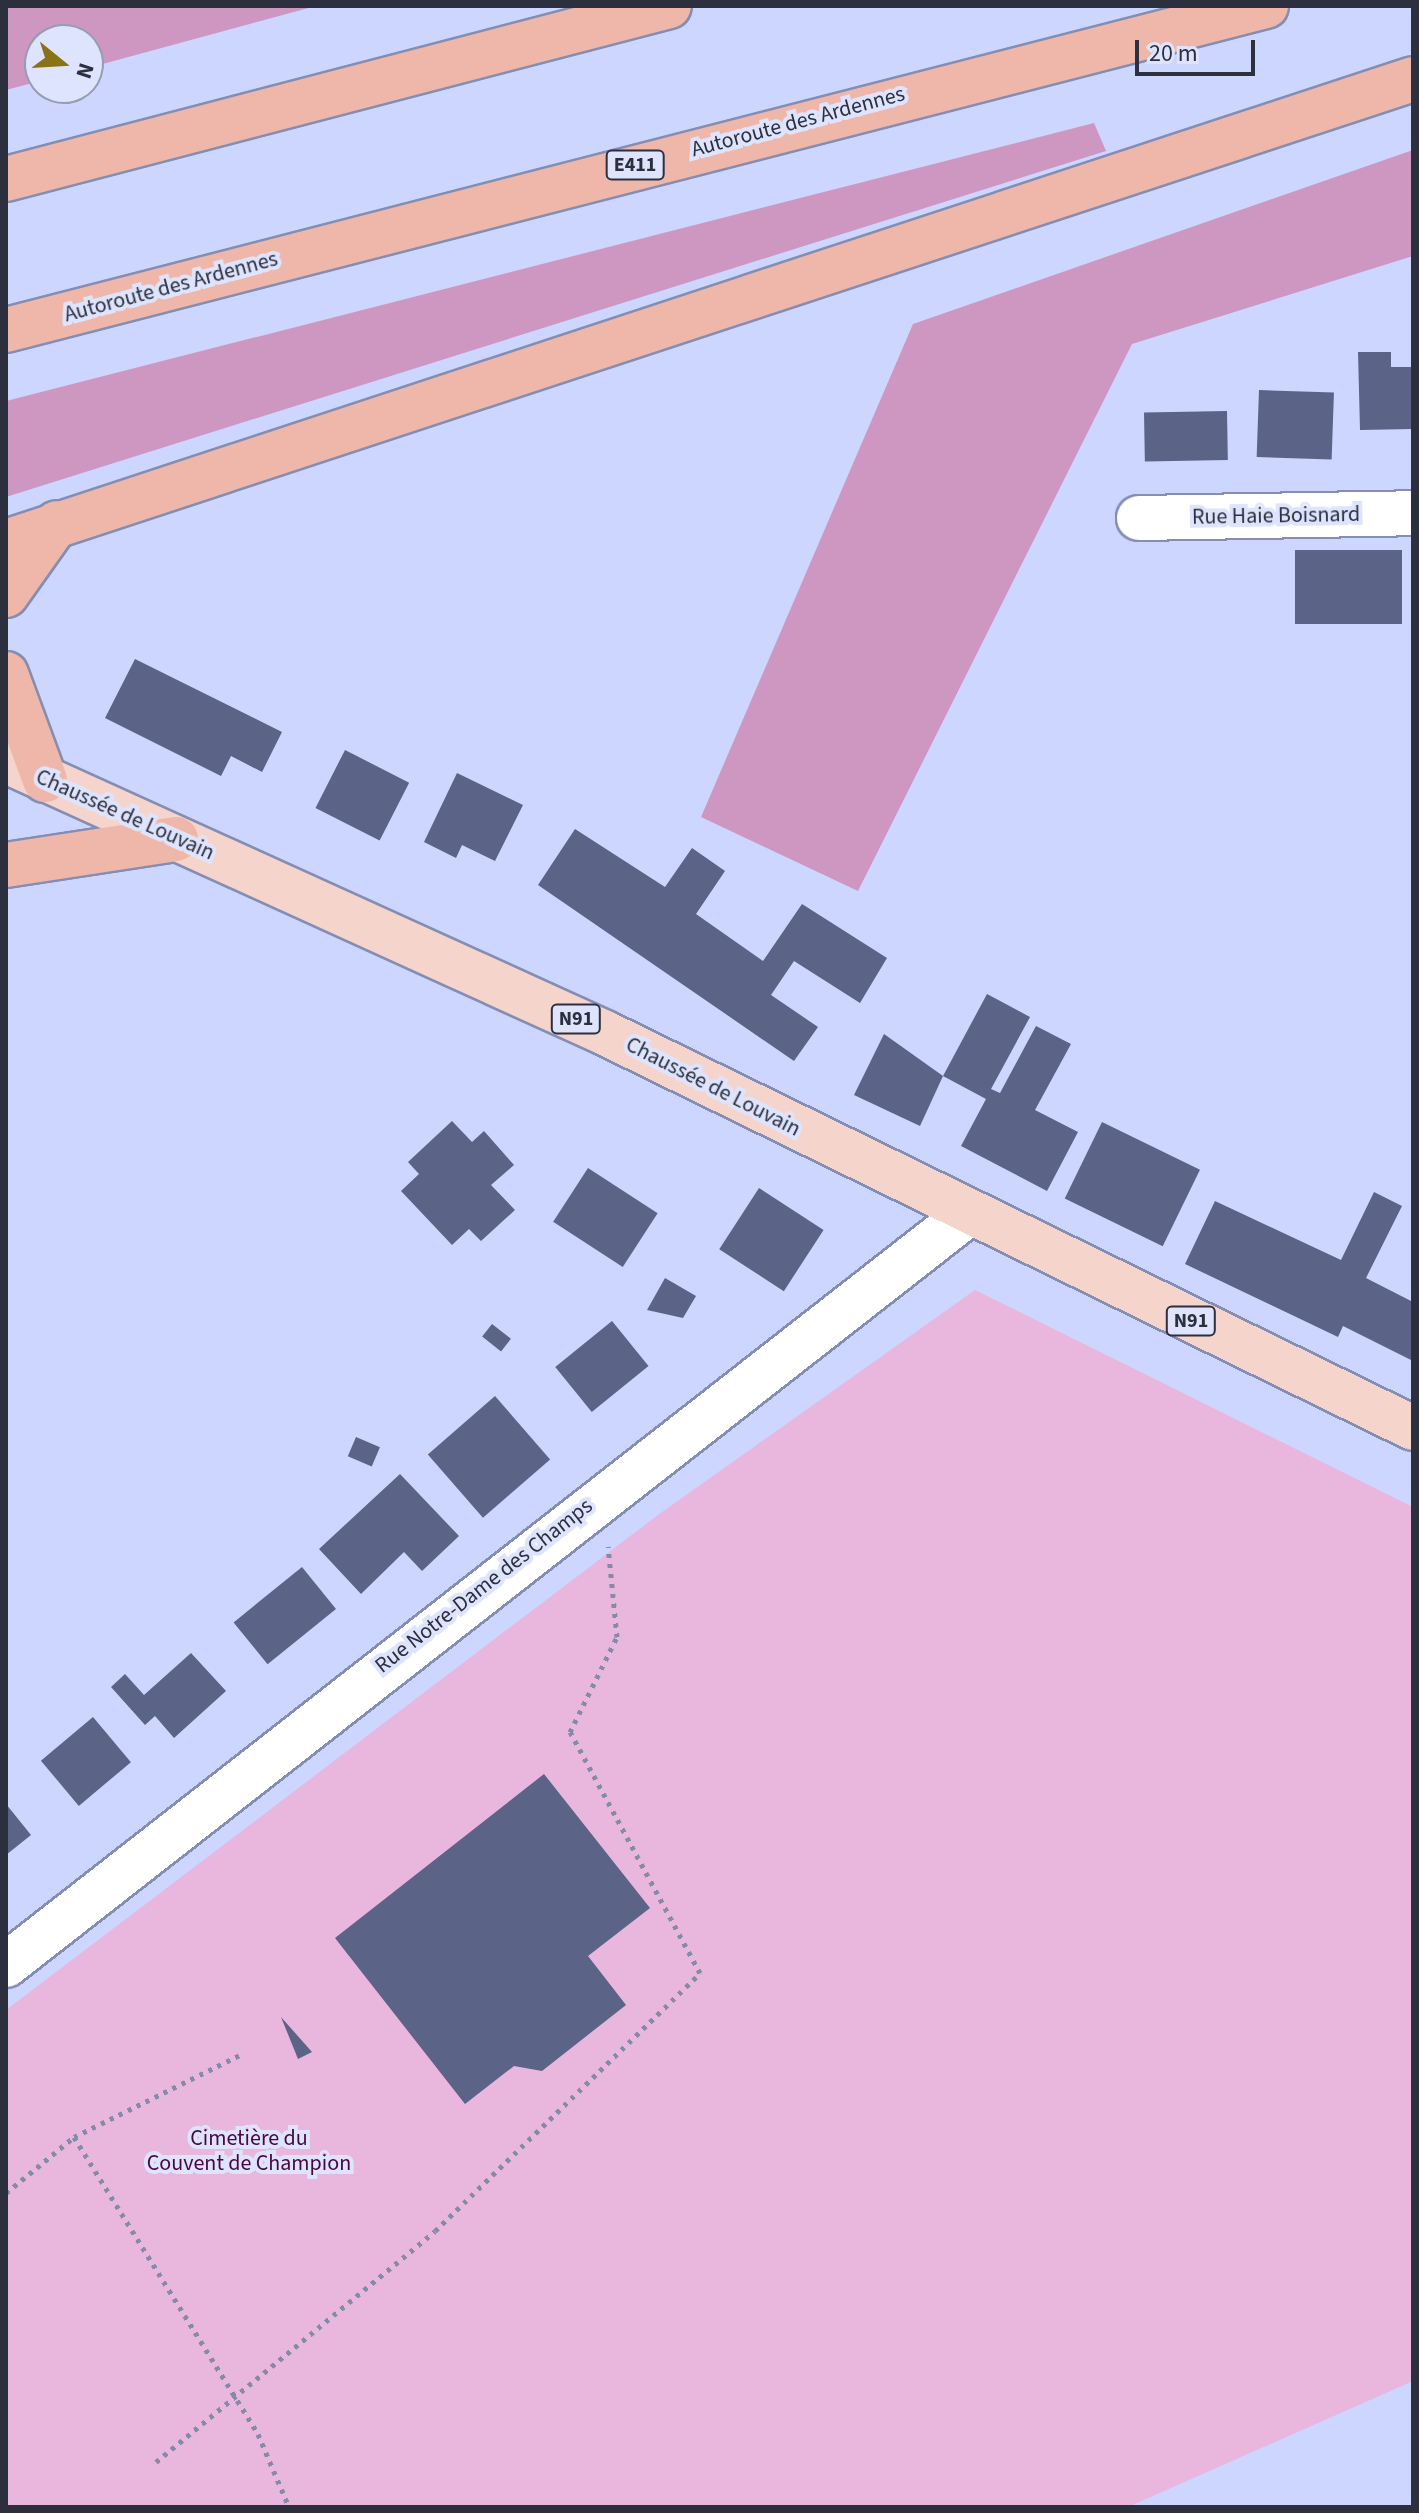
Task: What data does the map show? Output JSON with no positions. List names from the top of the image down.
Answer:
{
  "streets": {
    "highway": ["Autoroute des Ardennes", "E411"],
    "main road": ["Chaussée de Louvain", "N91"],
    "street": ["Rue Haie Boisnard", "Rue Notre-Dame des Champs"]
  },
  "crossings": [
    ["Chaussée de Louvain", "Rue Notre-Dame des Champs"]
  ],
  "parks": ["Cimetière du Couvent de Champion"],
  "scale_bar": "20 m",
  "north": "right"
}
